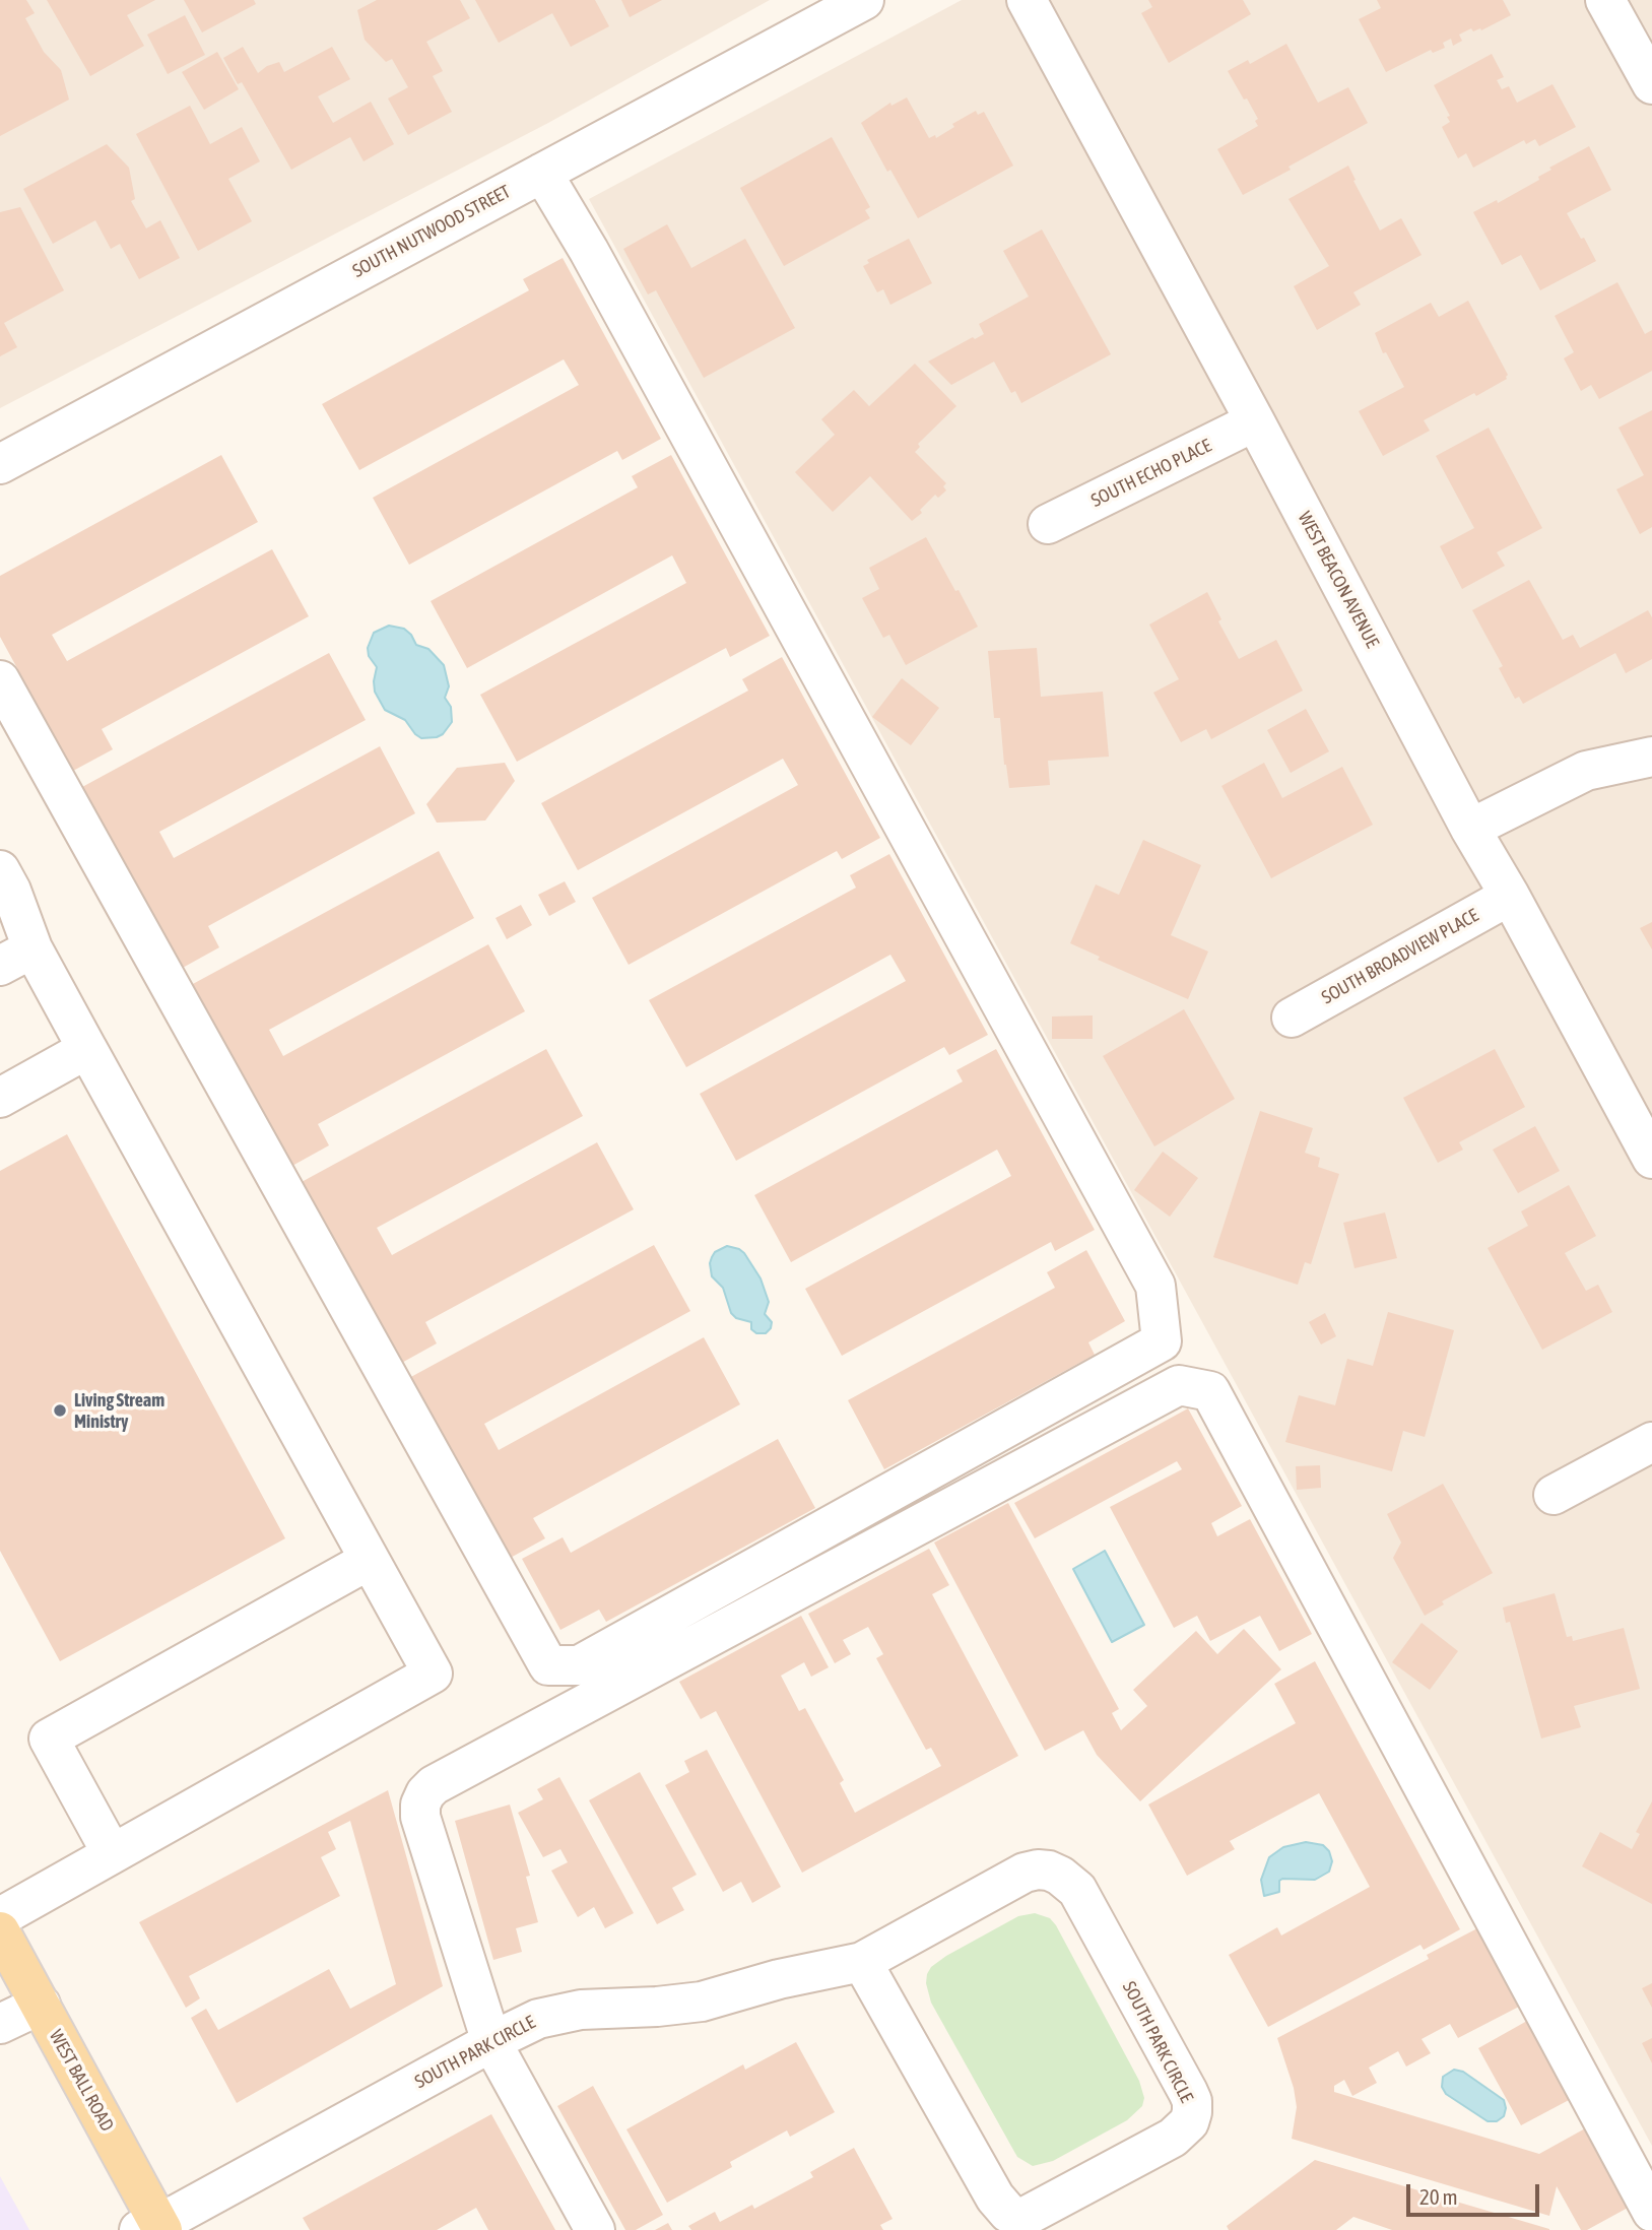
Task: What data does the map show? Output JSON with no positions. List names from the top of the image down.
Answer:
{
  "streets": {
    "main road": ["WEST BALL ROAD"],
    "street": [
      "SOUTH NUTWOOD STREET",
      "SOUTH ECHO PLACE",
      "WEST BEACON AVENUE",
      "SOUTH BROADVIEW PLACE",
      "SOUTH PARK CIRCLE"
    ]
  },
  "crossings": [
    ["SOUTH ECHO PLACE", "WEST BEACON AVENUE"],
    ["WEST BEACON AVENUE", "SOUTH BROADVIEW PLACE"],
    ["SOUTH PARK CIRCLE", "WEST BALL ROAD"]
  ],
  "places": ["Living Stream Ministry"],
  "scale_bar": "20 m"
}
